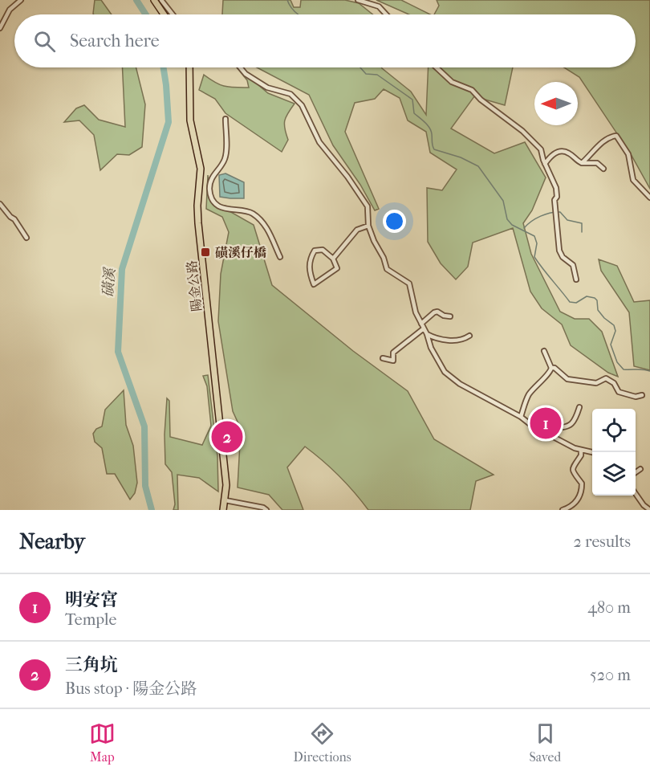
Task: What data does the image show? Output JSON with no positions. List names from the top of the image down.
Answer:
{
  "streets": {
    "main road": ["陽金公路"]
  },
  "water": ["磺溪"],
  "places": {
    "transit": ["磺溪仔橋"]
  },
  "north": "left",
  "page": {
    "search": "Search here",
    "pins": ["1", "2"],
    "heading": ["Nearby", "2 results"],
    "list": [
      {
        "mark": "1",
        "name": "明安宮",
        "note": "Temple",
        "value": "480 m"
      },
      {
        "mark": "2",
        "name": "三角坑",
        "note": "Bus stop · 陽金公路",
        "value": "520 m"
      }
    ],
    "nav": ["Map", "Directions", "Saved"]
  }
}
